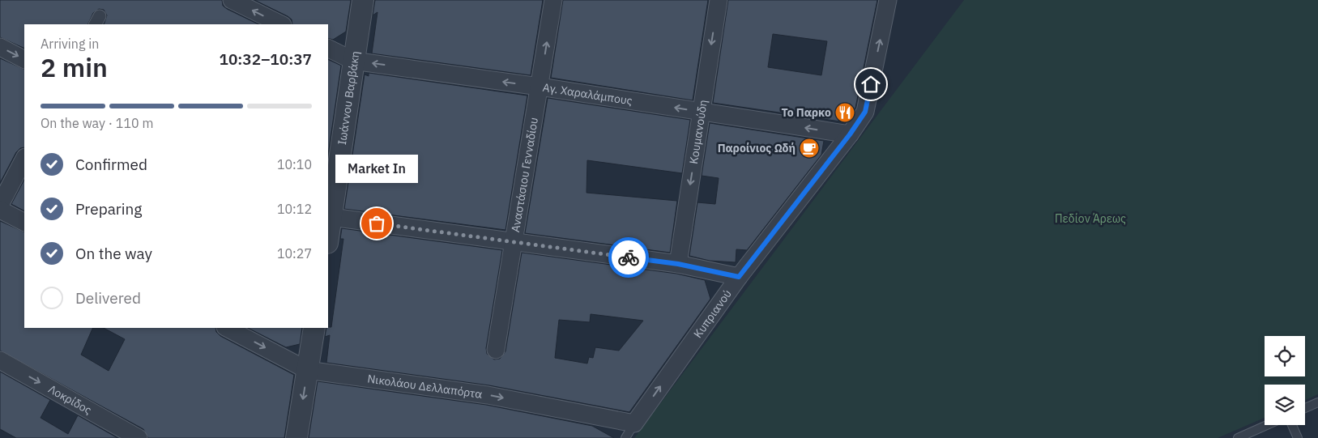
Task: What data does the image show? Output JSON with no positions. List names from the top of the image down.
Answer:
{
  "streets": {
    "street": [
      "Αγ. Χαραλάμπους",
      "Ιωάννου Βαρβάκη",
      "Κουμανούδη",
      "Αναστάσιου Γενναδίου",
      "Κυπριανού",
      "Νικολάου Δελλαπόρτα",
      "Λοκρίδος"
    ]
  },
  "crossings": [
    ["Αγ. Χαραλάμπους", "Ιωάννου Βαρβάκη"],
    ["Αγ. Χαραλάμπους", "Κουμανούδη"],
    ["Αγ. Χαραλάμπους", "Αναστάσιου Γενναδίου"],
    ["Αγ. Χαραλάμπους", "Κυπριανού"],
    ["Κυπριανού", "Νικολάου Δελλαπόρτα"]
  ],
  "one_way": [
    "Αγ. Χαραλάμπους",
    "Κουμανούδη",
    "Κυπριανού",
    "Νικολάου Δελλαπόρτα",
    "Λοκρίδος"
  ],
  "parks": ["Πεδίον Άρεως"],
  "places": {
    "restaurant": ["Το Παρκο"],
    "cafe": ["Παροίνιος Ωδή"],
    "other": ["Market In"]
  },
  "page": {
    "heading": ["2 min", "Arriving in", "10:32–10:37"],
    "bar": "On the way · 110 m",
    "list": [
      ["Confirmed", "10:10"],
      ["Preparing", "10:12"],
      ["On the way", "10:27"],
      "Delivered"
    ],
    "bubble": "Market In"
  }
}
